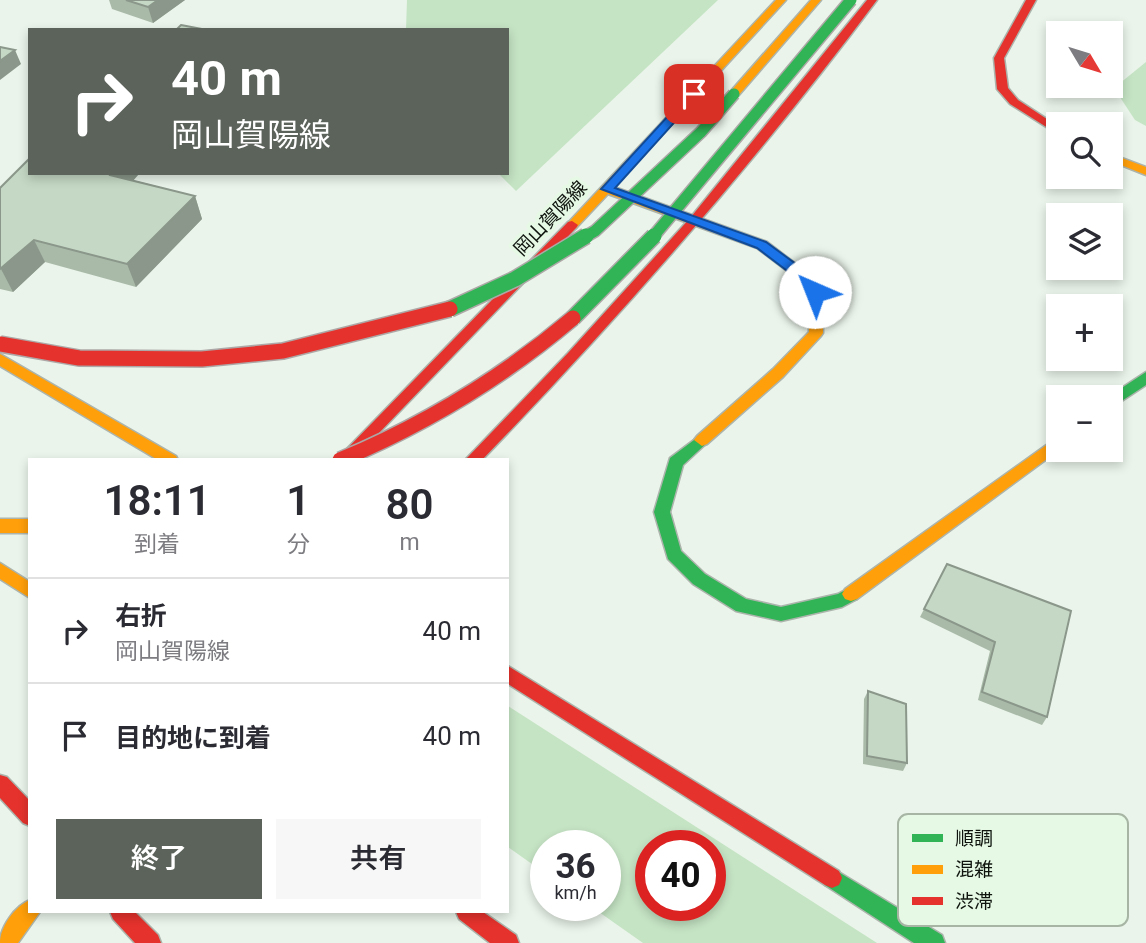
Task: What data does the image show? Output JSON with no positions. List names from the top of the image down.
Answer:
{
  "streets": {
    "main road": ["岡山賀陽線"]
  },
  "legend": ["順調", "混雑", "渋滞"],
  "north": "bottom right",
  "page": {
    "map_buttons": ["+", "−"],
    "turn": ["40 m", "岡山賀陽線"],
    "eta": [
      "18:11",
      "到着",
      "1",
      "分",
      "80",
      "m"
    ],
    "list": [
      {
        "name": "右折",
        "note": "岡山賀陽線",
        "value": "40 m"
      },
      {
        "name": "目的地に到着",
        "value": "40 m"
      }
    ],
    "buttons": ["終了", "共有"],
    "speed": "36 km/h",
    "limit": "40"
  }
}
